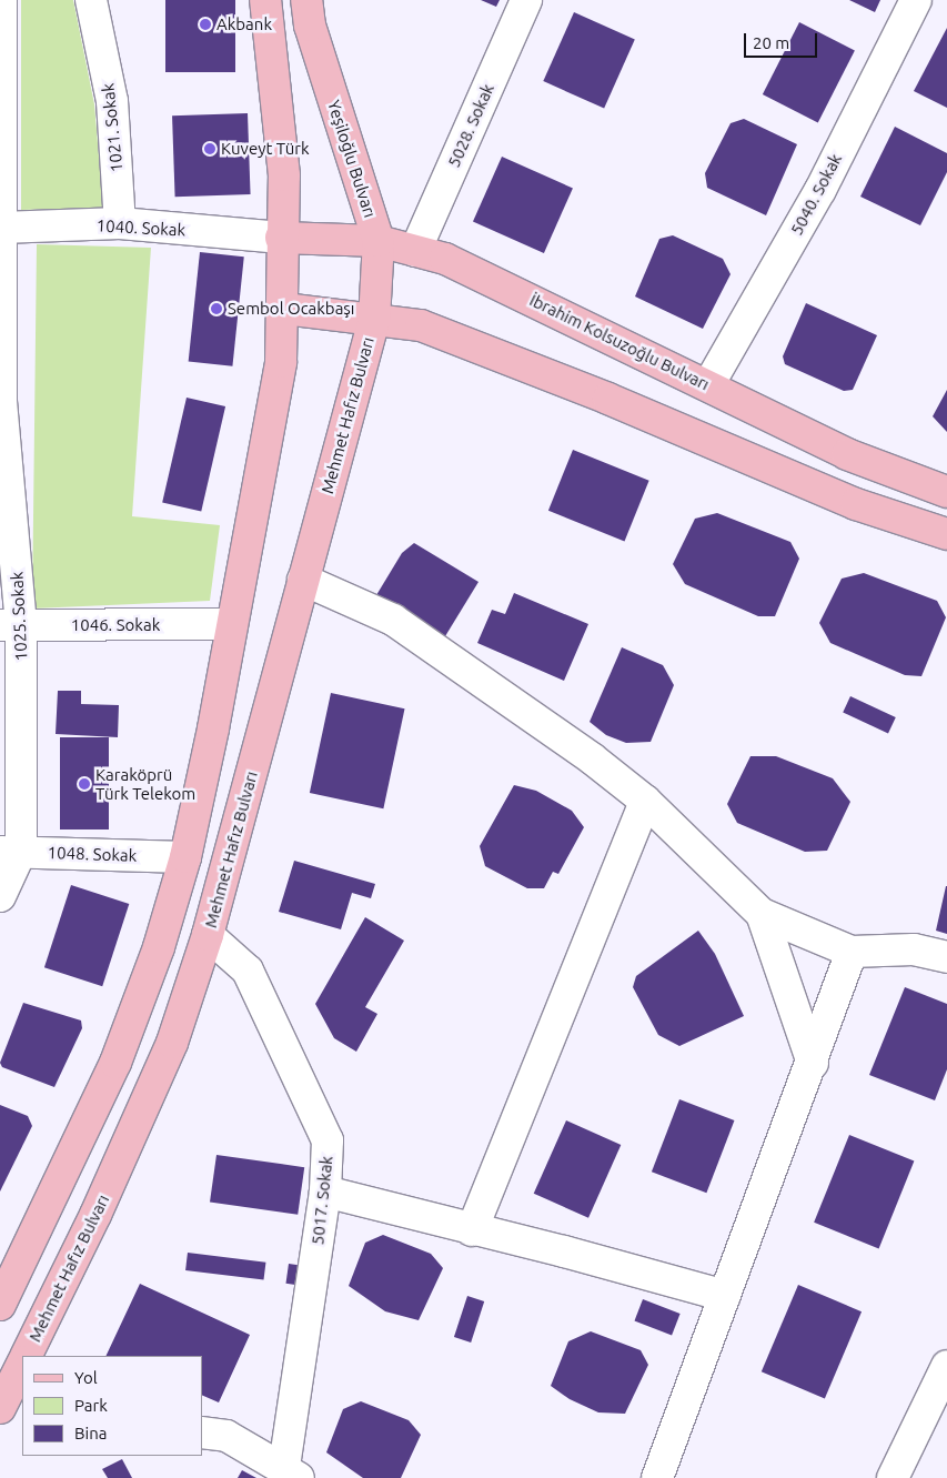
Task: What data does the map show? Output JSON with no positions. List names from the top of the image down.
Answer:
{
  "streets": {
    "main road": ["Yeşiloğlu Bulvarı", "İbrahim Kolsuzoğlu Bulvarı", "Mehmet Hafız Bulvarı"],
    "street": [
      "5028. Sokak",
      "1021. Sokak",
      "5040. Sokak",
      "1040. Sokak",
      "1025. Sokak",
      "1046. Sokak",
      "1048. Sokak",
      "5017. Sokak"
    ]
  },
  "crossings": [
    ["5028. Sokak", "İbrahim Kolsuzoğlu Bulvarı"],
    ["1021. Sokak", "1040. Sokak"],
    ["Yeşiloğlu Bulvarı", "İbrahim Kolsuzoğlu Bulvarı"],
    ["Yeşiloğlu Bulvarı", "Mehmet Hafız Bulvarı"],
    ["5040. Sokak", "İbrahim Kolsuzoğlu Bulvarı"],
    ["1040. Sokak", "İbrahim Kolsuzoğlu Bulvarı"],
    ["1040. Sokak", "1025. Sokak"],
    ["Mehmet Hafız Bulvarı", "5017. Sokak"],
    ["1025. Sokak", "1046. Sokak"],
    ["1025. Sokak", "1048. Sokak"]
  ],
  "places": [
    "Akbank",
    "Kuveyt Türk",
    "Sembol Ocakbaşı",
    "Karaköprü Türk Telekom"
  ],
  "legend": ["Yol", "Park", "Bina"],
  "scale_bar": "20 m"
}
